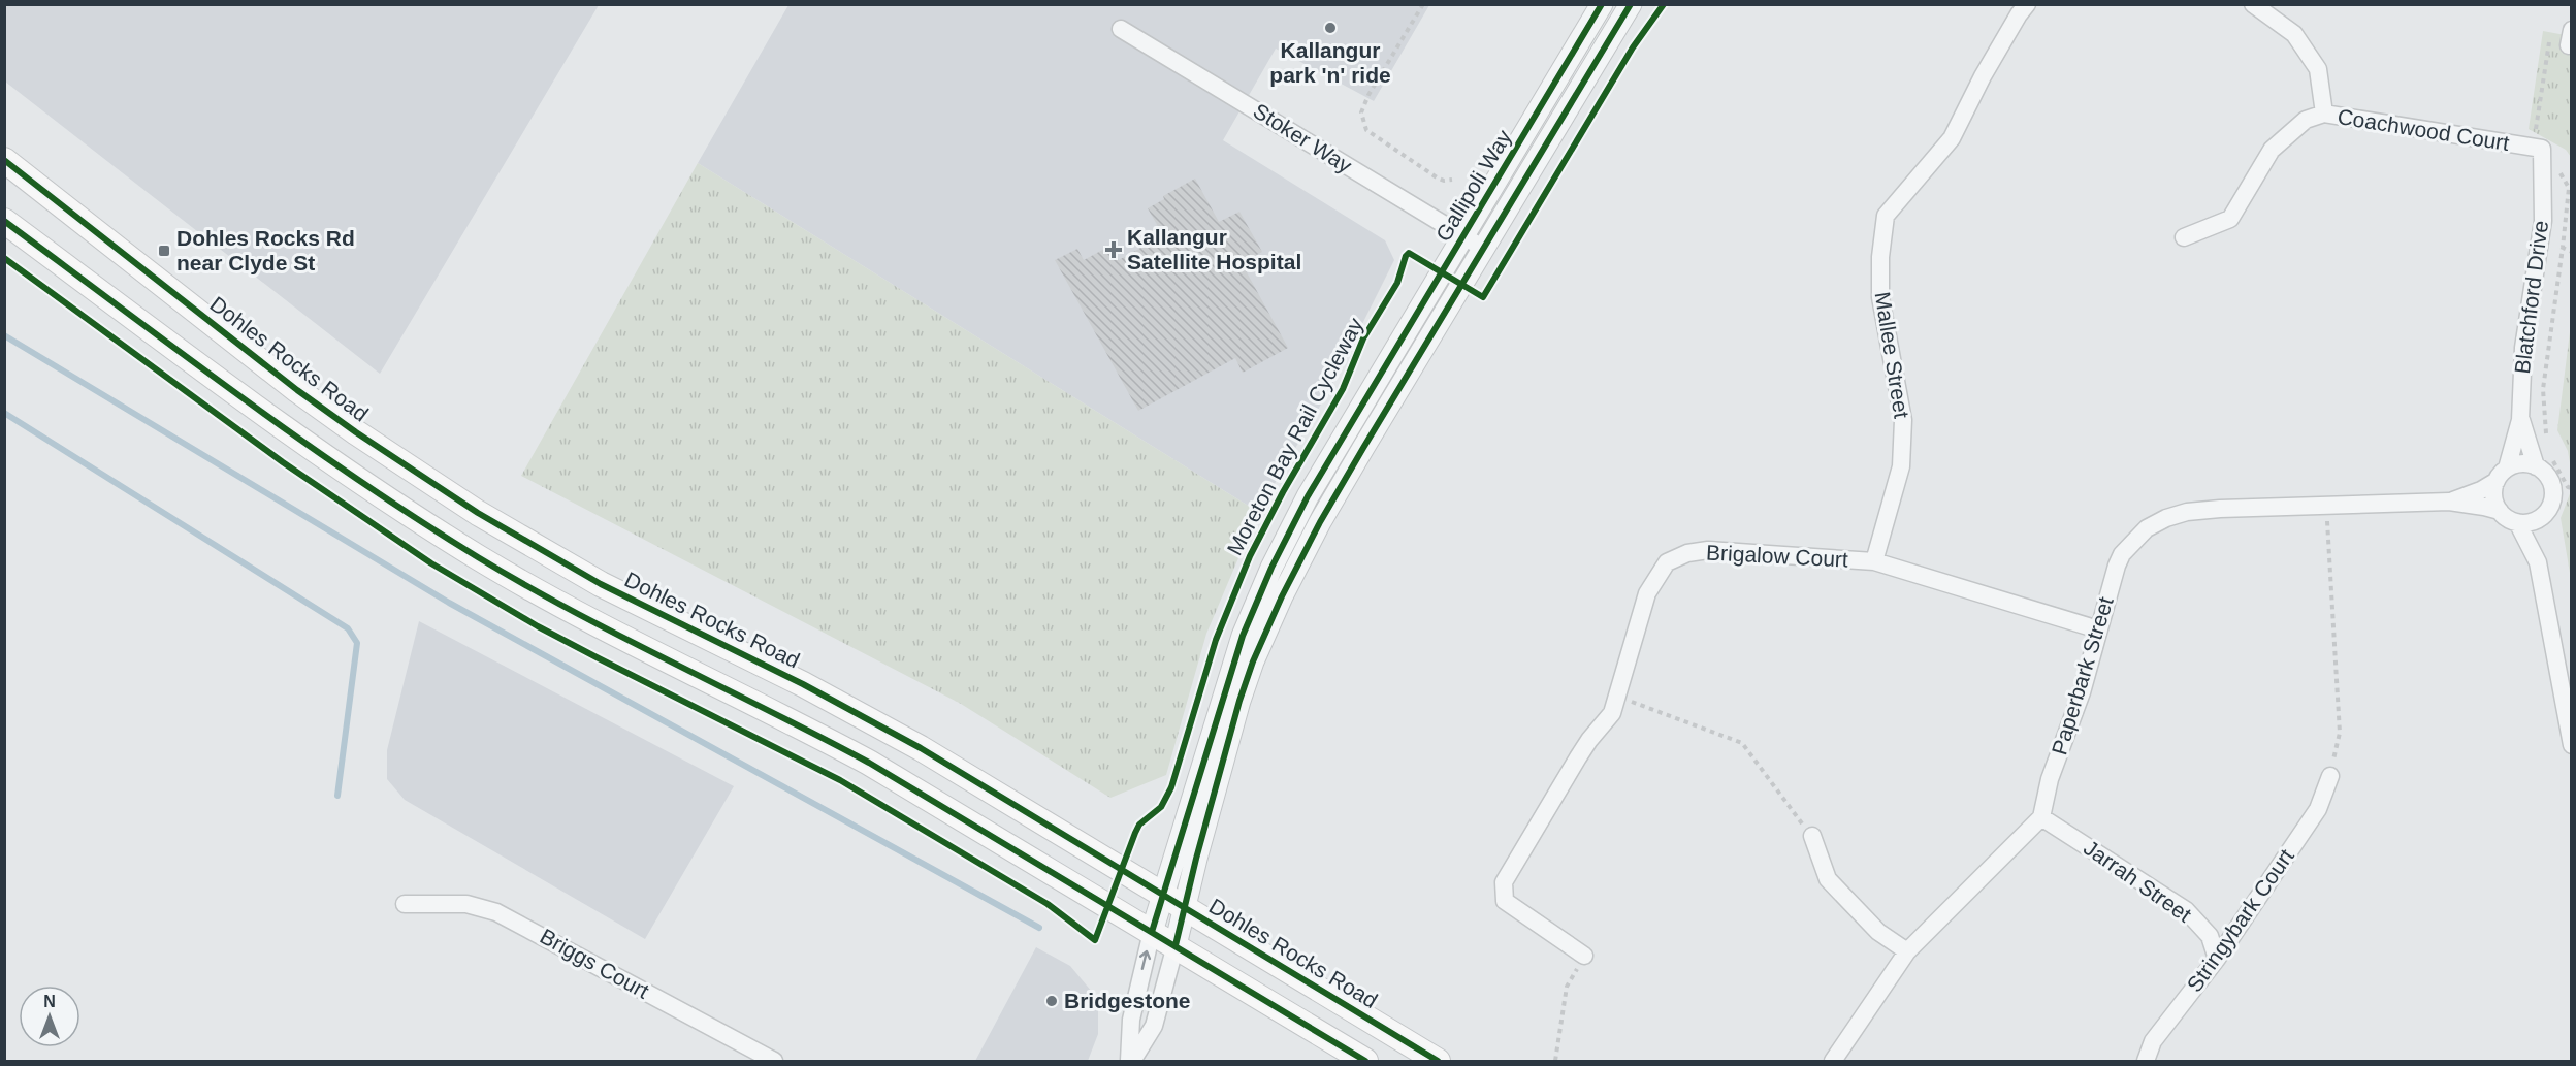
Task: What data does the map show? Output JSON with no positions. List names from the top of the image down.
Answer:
{
  "streets": {
    "main road": ["Dohles Rocks Road"],
    "street": [
      "Coachwood Court",
      "Stoker Way",
      "Gallipoli Way",
      "Blatchford Drive",
      "Mallee Street",
      "Brigalow Court",
      "Paperbark Street",
      "Jarrah Street",
      "Stringybark Court",
      "Briggs Court"
    ],
    "cycle path": ["Moreton Bay Rail Cycleway"]
  },
  "crossings": [
    ["Coachwood Court", "Blatchford Drive"],
    ["Stoker Way", "Gallipoli Way"],
    ["Gallipoli Way", "Dohles Rocks Road"],
    ["Blatchford Drive", "Paperbark Street"],
    ["Mallee Street", "Brigalow Court"],
    ["Brigalow Court", "Paperbark Street"],
    ["Paperbark Street", "Jarrah Street"],
    ["Jarrah Street", "Stringybark Court"]
  ],
  "places": {
    "other": ["Kallangur park 'n' ride", "Bridgestone"],
    "health": ["Kallangur Satellite Hospital"],
    "transit": ["Dohles Rocks Rd near Clyde St"]
  },
  "north": "top"
}
